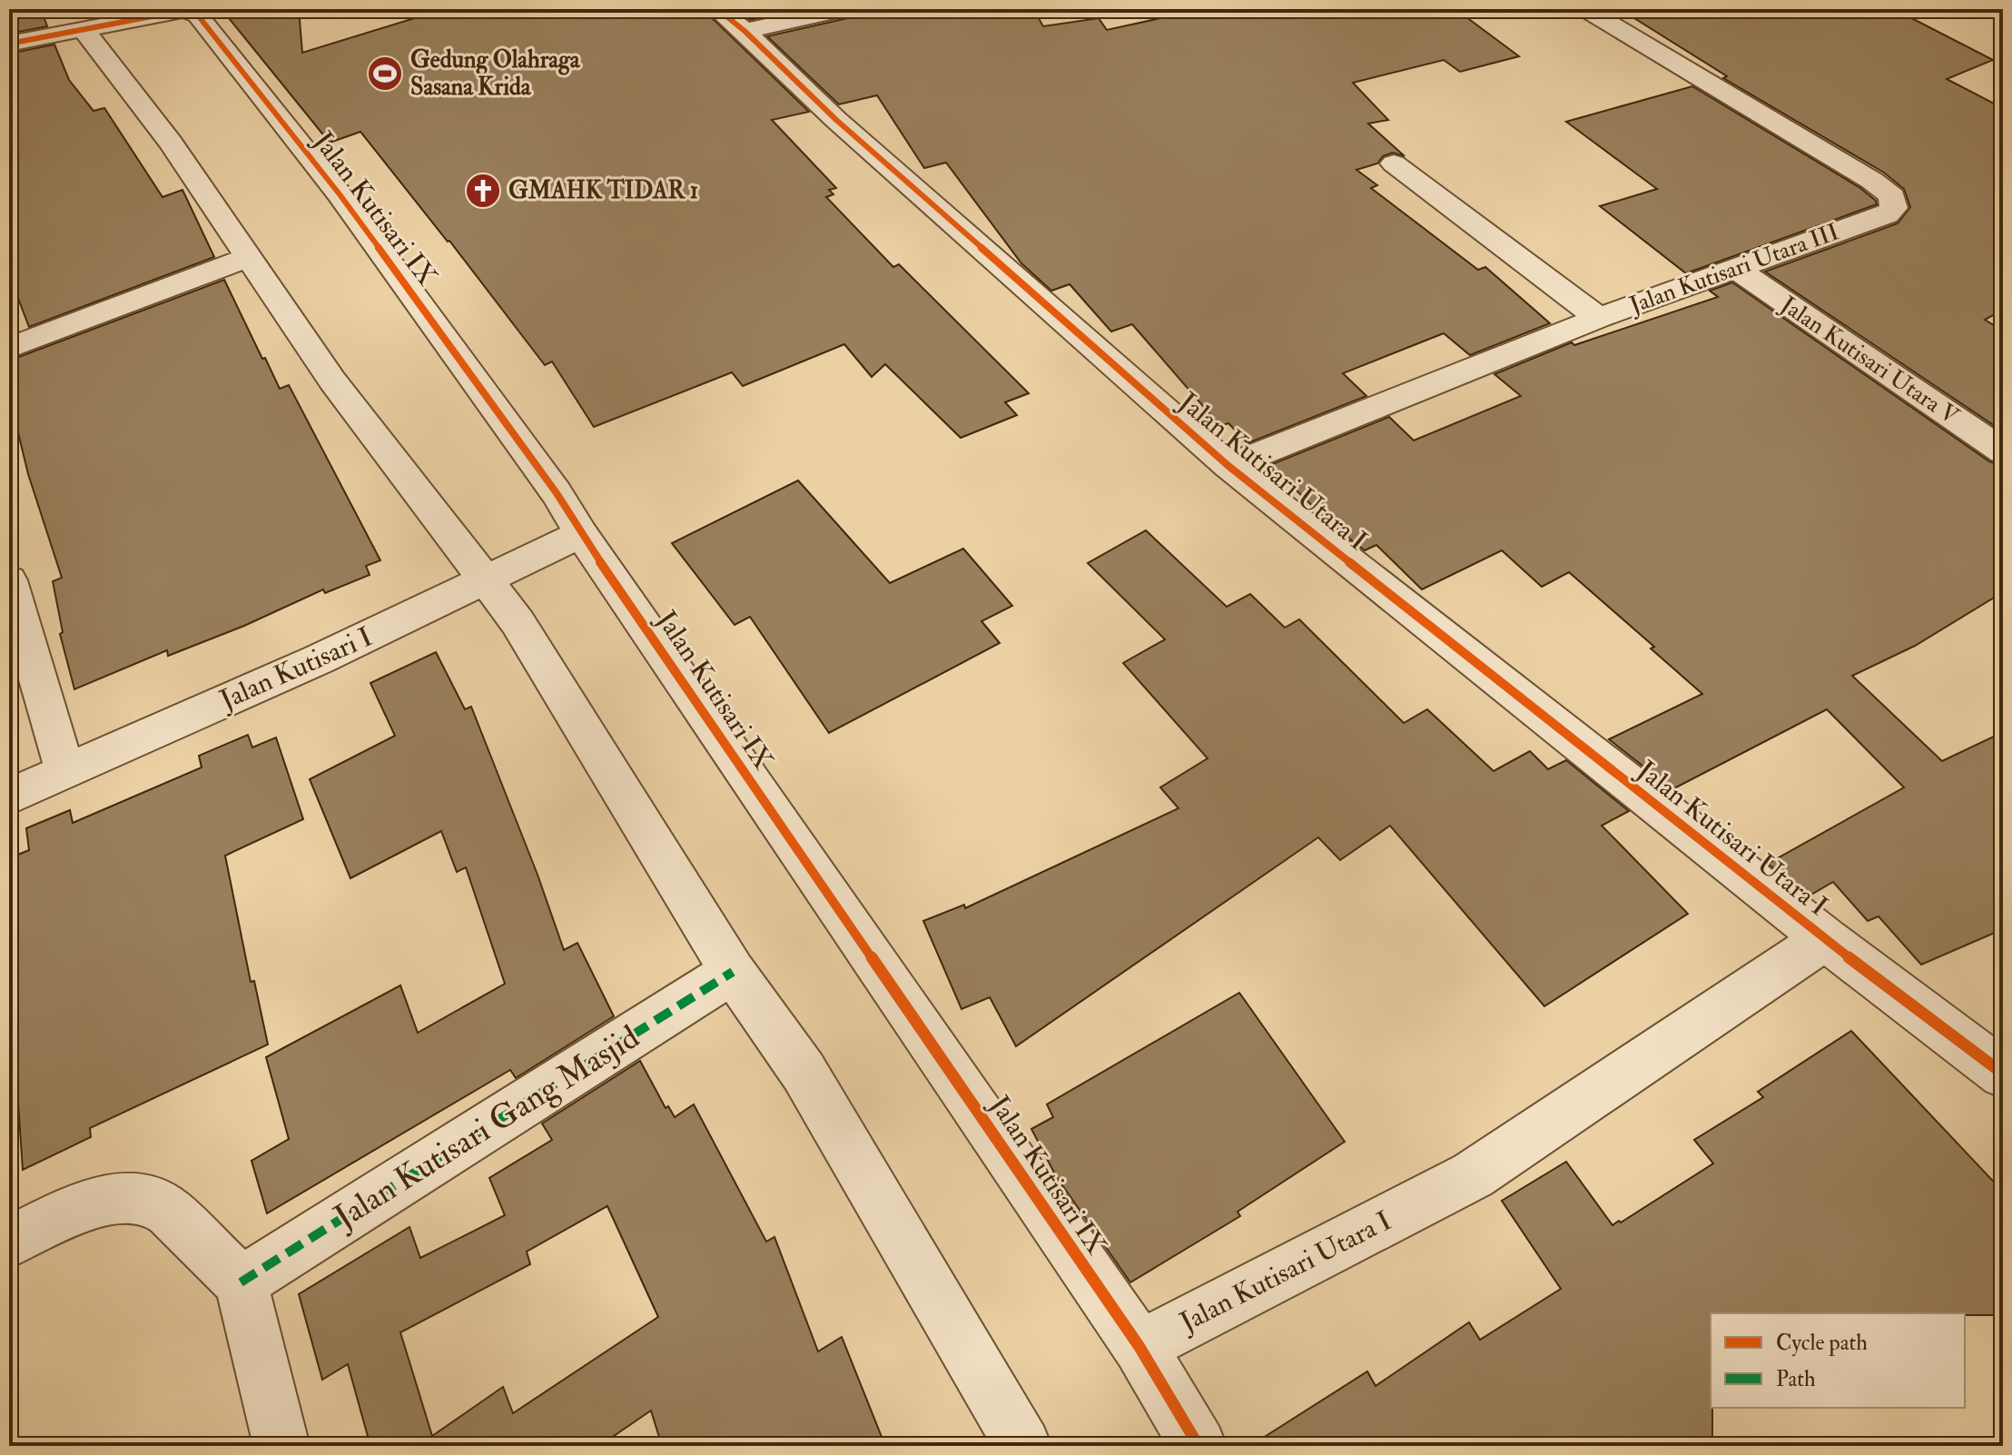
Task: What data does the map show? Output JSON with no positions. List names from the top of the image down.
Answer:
{
  "streets": {
    "street": [
      "Jalan Kutisari IX",
      "Jalan Kutisari Utara III",
      "Jalan Kutisari Utara V",
      "Jalan Kutisari Utara I",
      "Jalan Kutisari I",
      "Jalan Kutisari Gang Masjid"
    ]
  },
  "crossings": [
    ["Jalan Kutisari IX", "Jalan Kutisari Utara I"],
    ["Jalan Kutisari IX", "Jalan Kutisari I"],
    ["Jalan Kutisari Utara III", "Jalan Kutisari Utara V"],
    ["Jalan Kutisari Utara III", "Jalan Kutisari Utara I"]
  ],
  "places": {
    "sports": ["Gedung Olahraga Sasana Krida"],
    "church": ["GMAHK TIDAR 1"]
  },
  "legend": ["Cycle path", "Path"]
}
